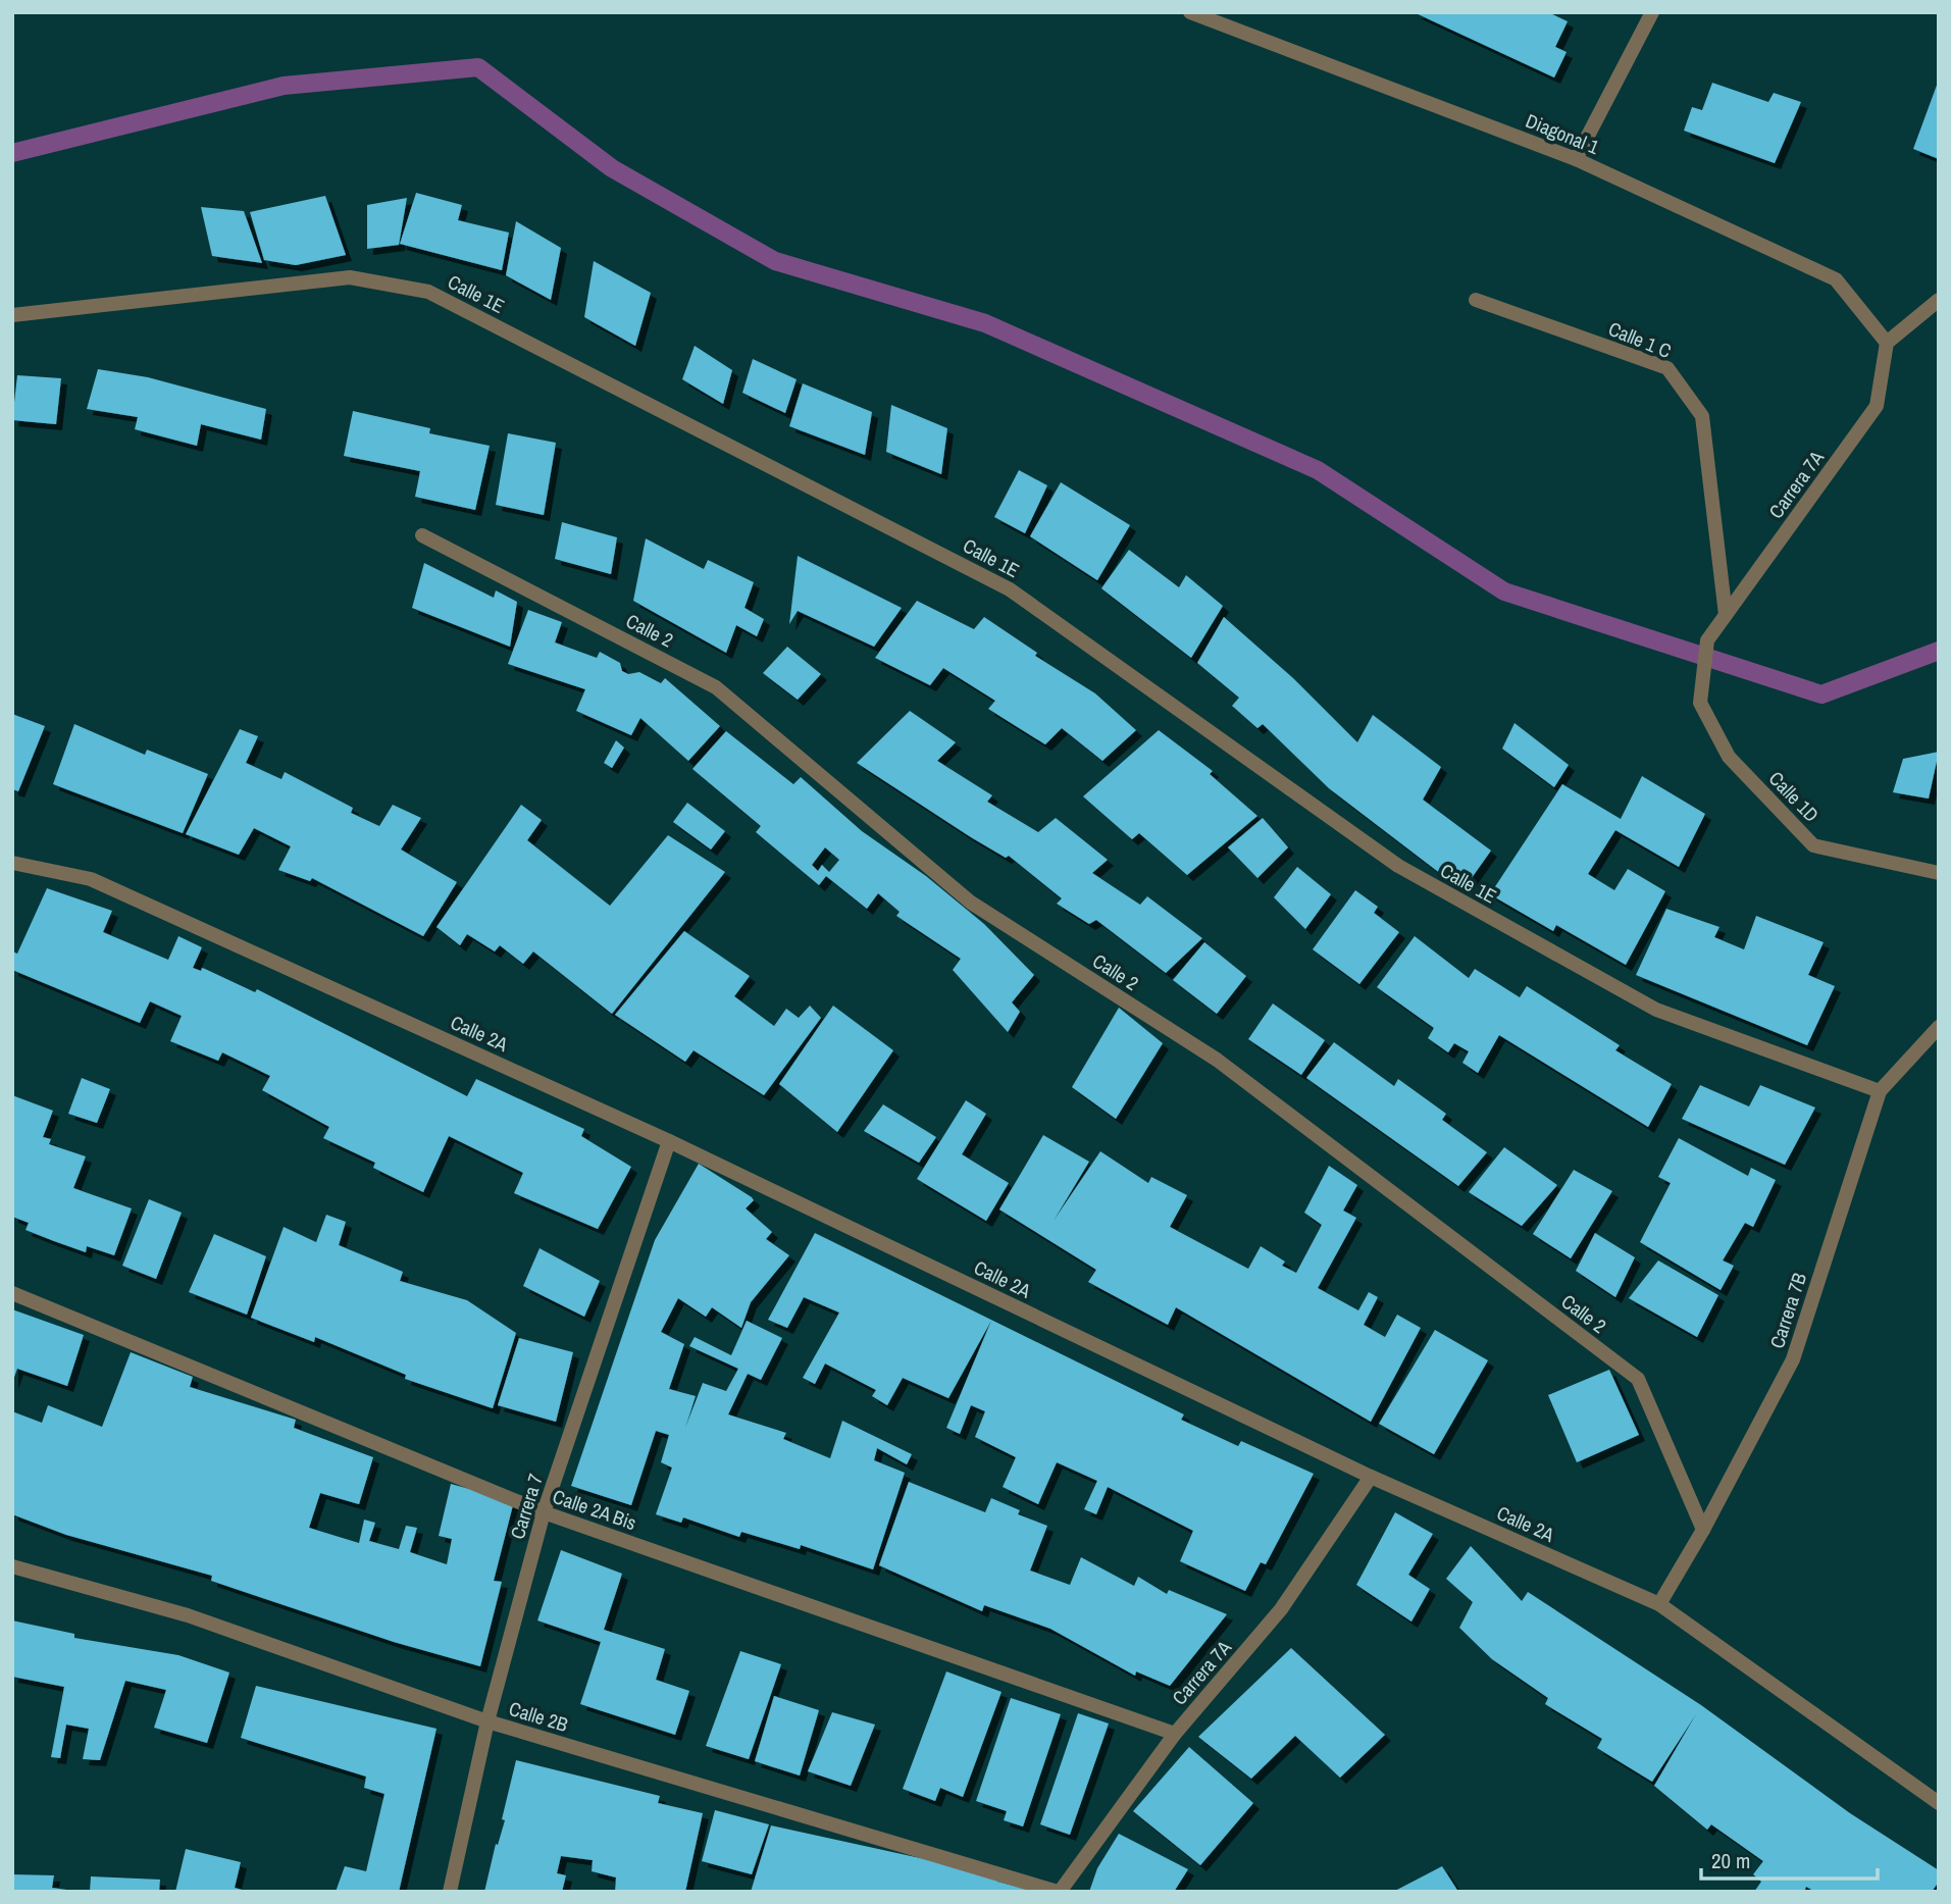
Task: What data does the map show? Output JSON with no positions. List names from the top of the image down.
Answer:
{
  "streets": {
    "street": [
      "Diagonal 1",
      "Calle 1E",
      "Calle 1 C",
      "Carrera 7A",
      "Calle 2",
      "Calle 1D",
      "Calle 2A",
      "Carrera 7B",
      "Carrera 7",
      "Calle 2A Bis",
      "Calle 2B"
    ]
  },
  "crossings": [
    ["Diagonal 1", "Carrera 7A"],
    ["Calle 1E", "Carrera 7B"],
    ["Calle 1 C", "Carrera 7A"],
    ["Carrera 7A", "Calle 1D"],
    ["Carrera 7A", "Calle 2A"],
    ["Carrera 7A", "Calle 2A Bis"],
    ["Carrera 7A", "Calle 2B"],
    ["Calle 2", "Carrera 7B"],
    ["Calle 2A", "Carrera 7B"],
    ["Calle 2A", "Carrera 7"],
    ["Carrera 7", "Calle 2A Bis"],
    ["Carrera 7", "Calle 2B"]
  ],
  "scale_bar": "20 m"
}
